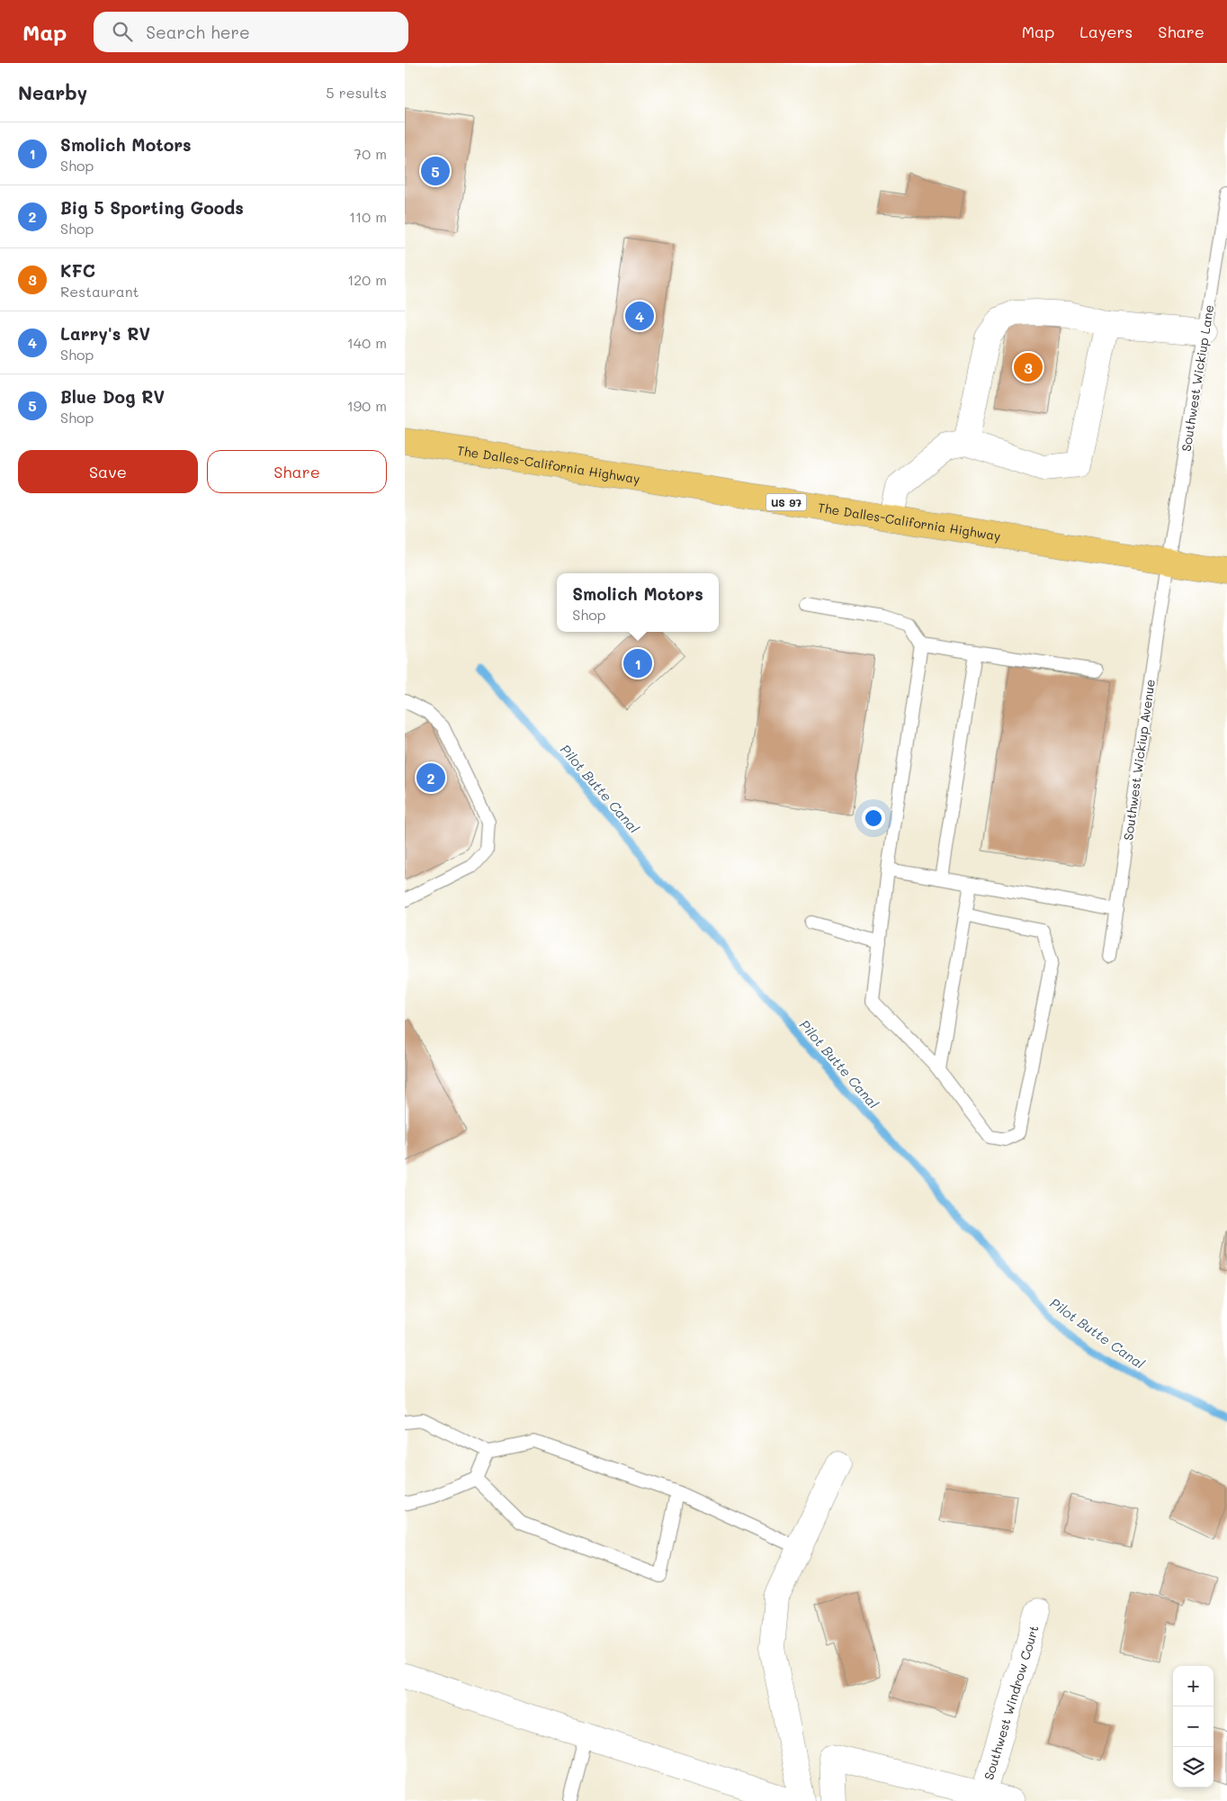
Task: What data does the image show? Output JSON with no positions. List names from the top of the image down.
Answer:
{
  "streets": {
    "highway": ["The Dalles-California Highway", "US 97"],
    "street": ["Southwest Windrow Court"],
    "lane": ["Southwest Wickiup Lane", "Southwest Wickiup Avenue"]
  },
  "crossings": [
    ["Southwest Wickiup Lane", "The Dalles-California Highway"],
    ["Southwest Wickiup Lane", "Southwest Wickiup Avenue"],
    ["The Dalles-California Highway", "Southwest Wickiup Avenue"]
  ],
  "water": ["Pilot Butte Canal"],
  "page": {
    "header": "Map",
    "search": "Search here",
    "nav": ["Map", "Layers", "Share"],
    "heading": ["Nearby", "5 results"],
    "list": [
      {
        "mark": "1",
        "name": "Smolich Motors",
        "note": "Shop",
        "value": "70 m"
      },
      {
        "mark": "2",
        "name": "Big 5 Sporting Goods",
        "note": "Shop",
        "value": "110 m"
      },
      {
        "mark": "3",
        "name": "KFC",
        "note": "Restaurant",
        "value": "120 m"
      },
      {
        "mark": "4",
        "name": "Larry's RV",
        "note": "Shop",
        "value": "140 m"
      },
      {
        "mark": "5",
        "name": "Blue Dog RV",
        "note": "Shop",
        "value": "190 m"
      }
    ],
    "pins": [
      "5",
      "4",
      "3",
      "1",
      "2"
    ],
    "buttons": ["Save", "Share"],
    "popup": ["Smolich Motors", "Shop"],
    "map_buttons": ["+", "−"]
  }
}
